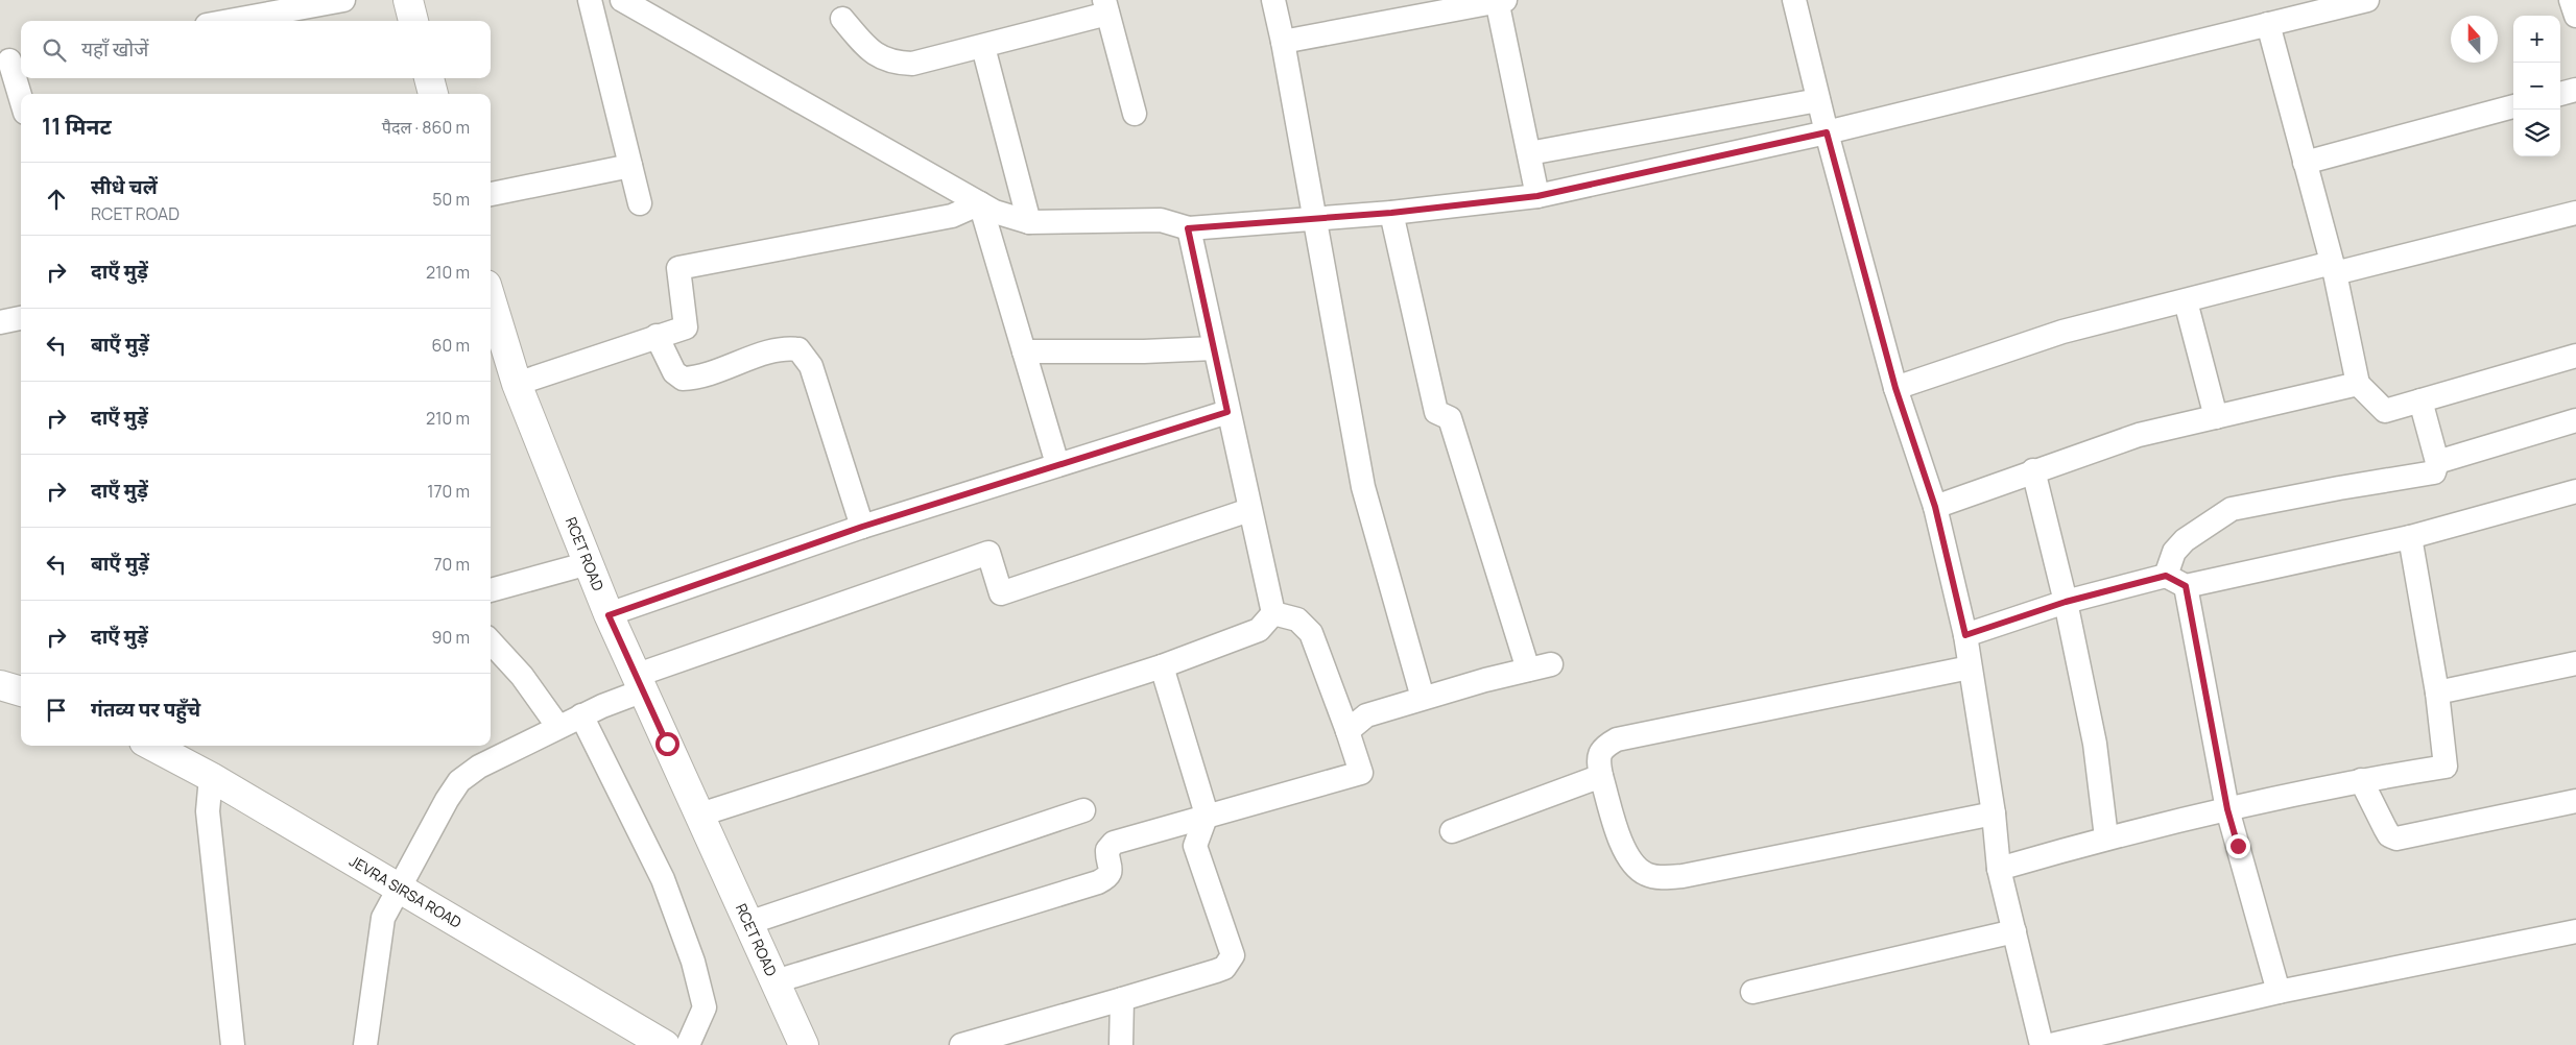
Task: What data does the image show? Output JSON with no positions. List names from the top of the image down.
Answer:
{
  "streets": {
    "main road": ["RCET ROAD", "JEVRA SIRSA ROAD"]
  },
  "north": "top",
  "page": {
    "map_buttons": ["+", "−"],
    "search": "यहाँ खोजें",
    "heading": ["11 मिनट", "पैदल · 860 m"],
    "list": [
      ["सीधे चलें", "RCET ROAD", "50 m"],
      ["दाएँ मुड़ें", "210 m"],
      ["बाएँ मुड़ें", "60 m"],
      ["दाएँ मुड़ें", "210 m"],
      ["दाएँ मुड़ें", "170 m"],
      ["बाएँ मुड़ें", "70 m"],
      ["दाएँ मुड़ें", "90 m"],
      "गंतव्य पर पहुँचे"
    ]
  }
}
